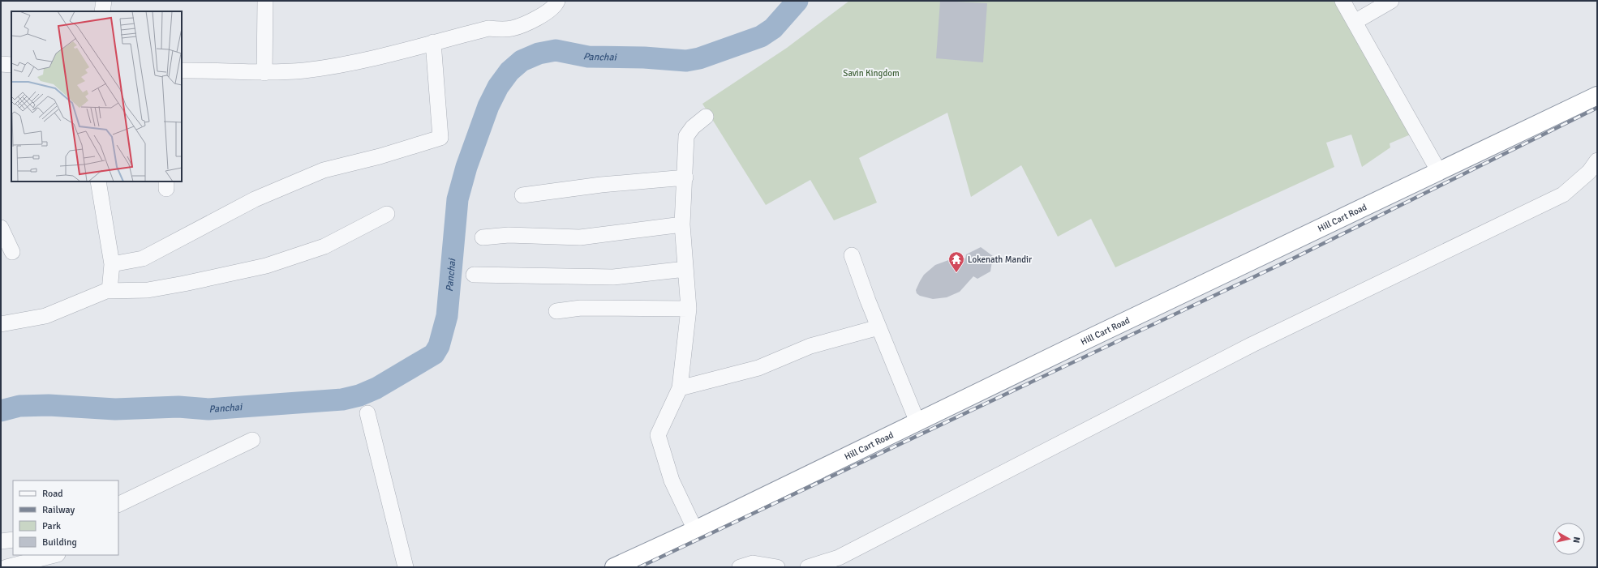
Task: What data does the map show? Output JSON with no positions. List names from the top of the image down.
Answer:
{
  "streets": {
    "highway": ["Hill Cart Road"]
  },
  "water": ["Panchai"],
  "parks": ["Savin Kingdom"],
  "places": {
    "temple": ["Lokenath Mandir"]
  },
  "legend": [
    "Road",
    "Railway",
    "Park",
    "Building"
  ],
  "north": "right"
}
